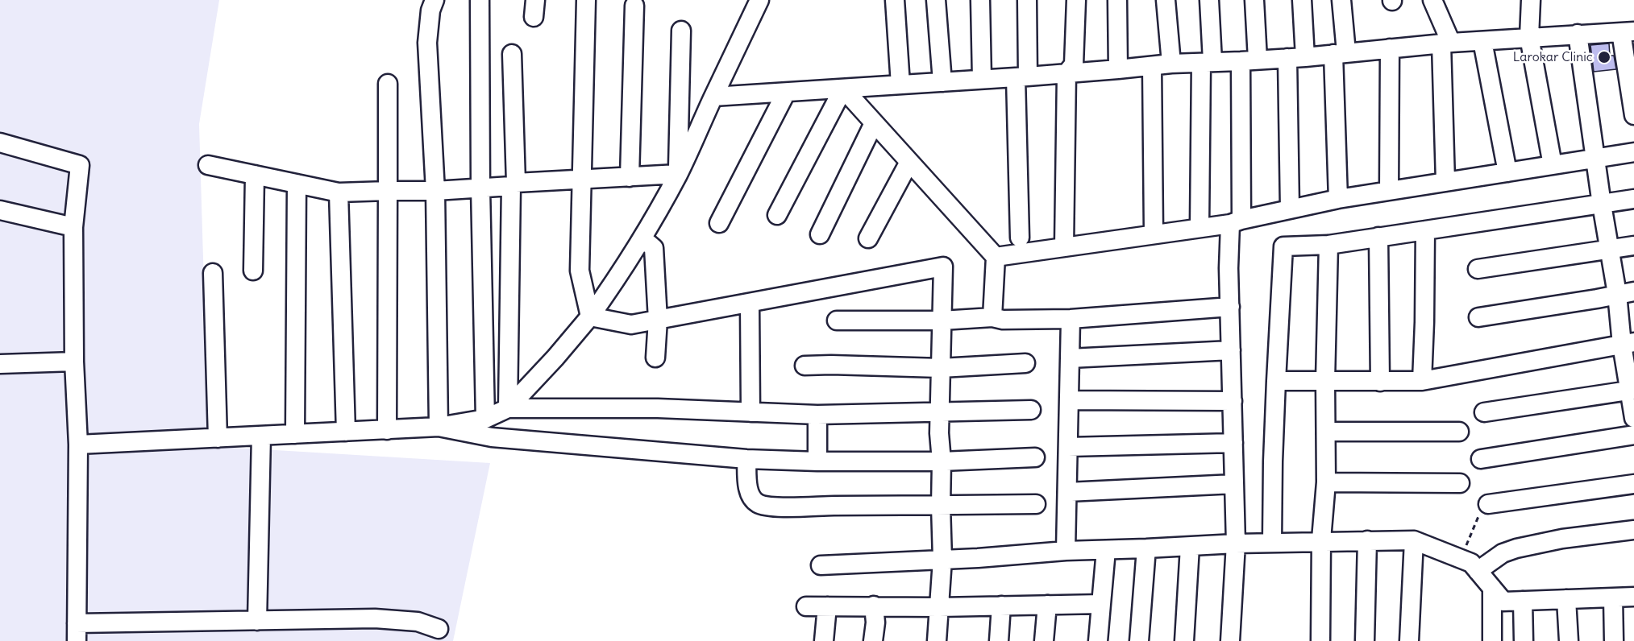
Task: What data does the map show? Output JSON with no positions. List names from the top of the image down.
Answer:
{
  "places": ["Larokar Clinic"]
}
